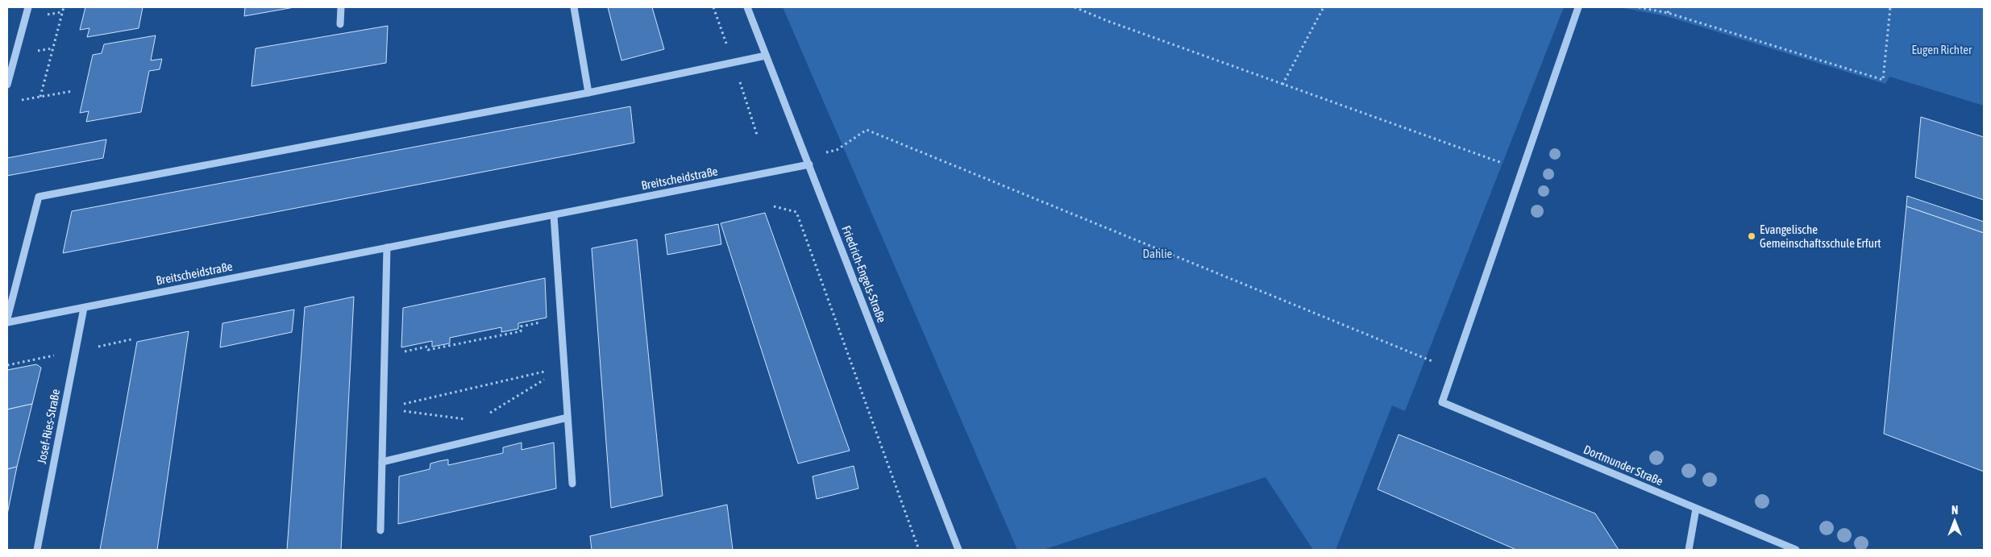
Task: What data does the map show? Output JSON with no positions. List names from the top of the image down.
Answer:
{
  "streets": {
    "street": [
      "Breitscheidstraße",
      "Friedrich-Engels-Straße",
      "Josef-Ries-Straße",
      "Dortmunder Straße"
    ]
  },
  "crossings": [
    ["Breitscheidstraße", "Friedrich-Engels-Straße"],
    ["Breitscheidstraße", "Josef-Ries-Straße"]
  ],
  "parks": ["Eugen Richter", "Dahlie"],
  "places": ["Evangelische Gemeinschaftsschule Erfurt"],
  "north": "top"
}
